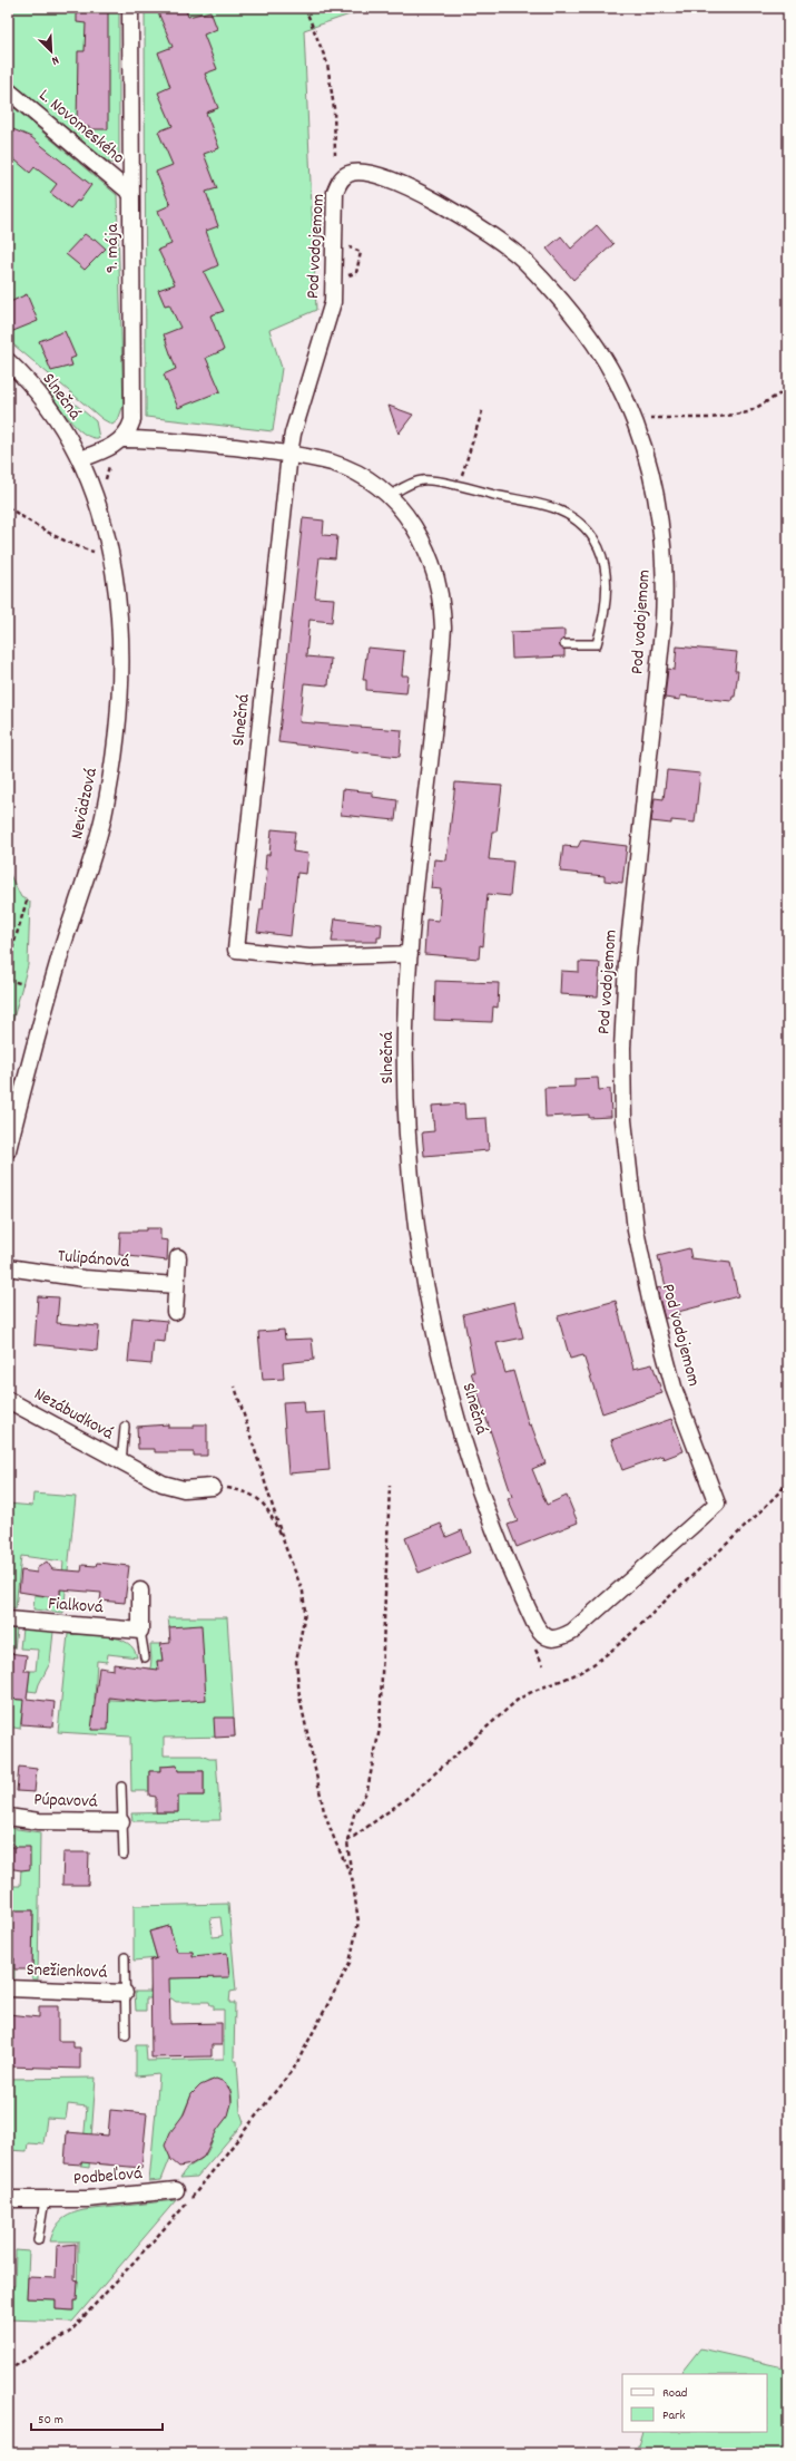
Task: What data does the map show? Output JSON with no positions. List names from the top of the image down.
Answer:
{
  "streets": {
    "street": [
      "L. Novomeského",
      "Pod vodojemom",
      "9. mája",
      "Slnečná",
      "Nevädzová",
      "Tulipánová",
      "Nezábudková",
      "Fialková",
      "Púpavová",
      "Snežienková",
      "Podbeľová"
    ]
  },
  "crossings": [
    ["L. Novomeského", "9. mája"],
    ["Pod vodojemom", "Slnečná"],
    ["9. mája", "Slnečná"],
    ["Slnečná", "Nevädzová"]
  ],
  "legend": ["Road", "Park"],
  "scale_bar": "50 m",
  "north": "bottom right"
}
